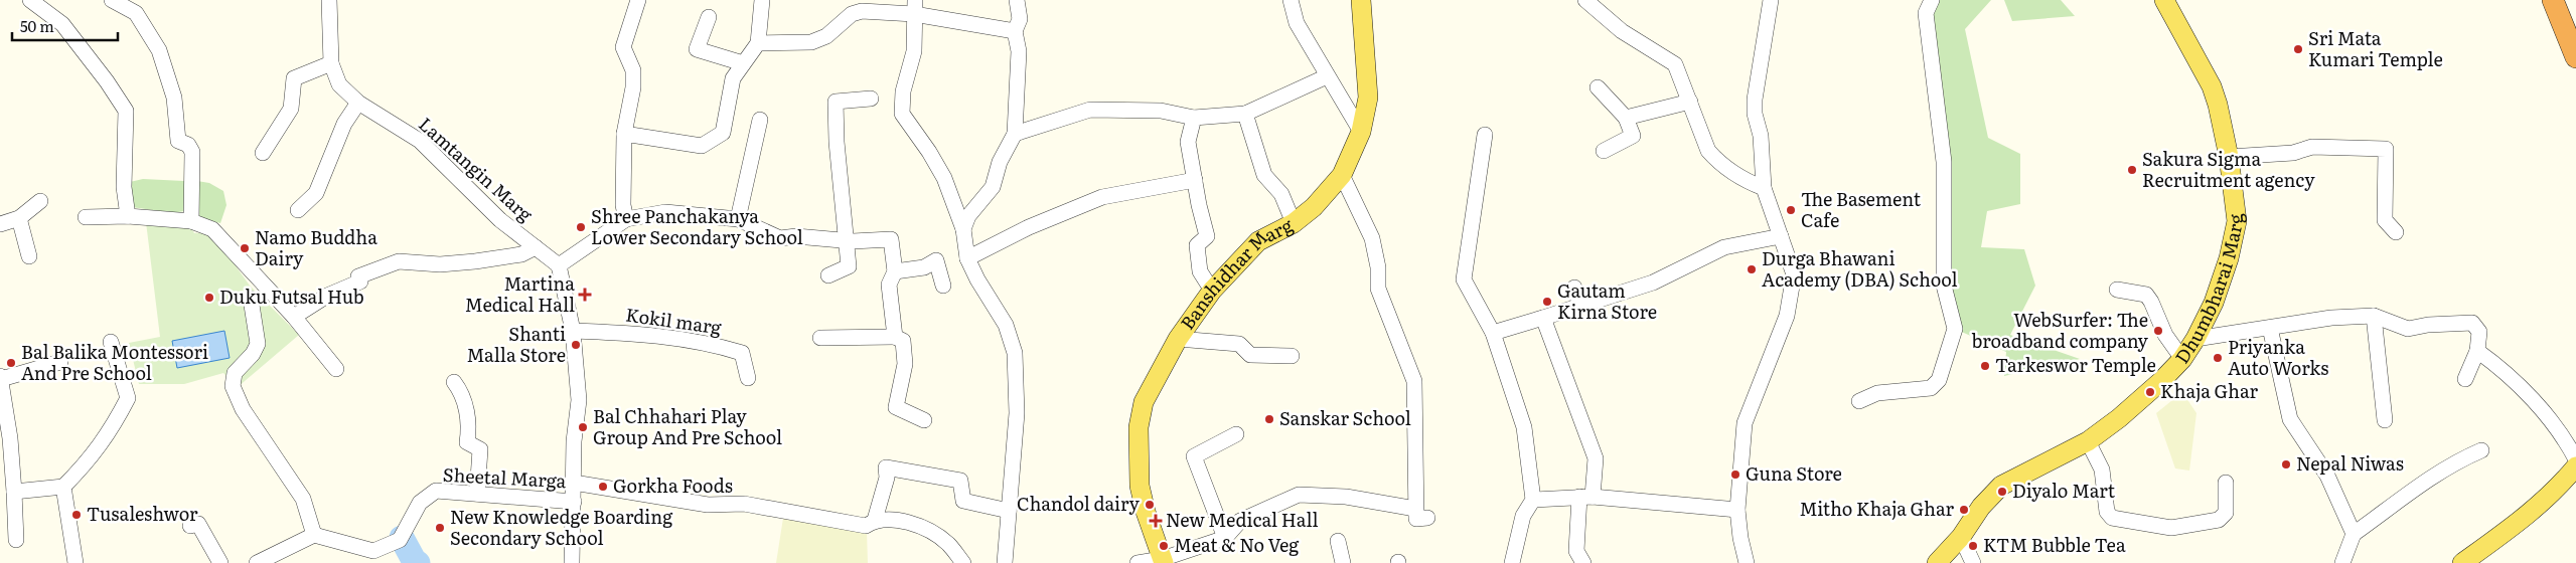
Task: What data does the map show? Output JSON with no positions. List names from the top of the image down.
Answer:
{
  "streets": {
    "main road": ["Banshidhar Marg", "Dhumbharai Marg"],
    "street": ["Lamtangin Marg", "Kokil marg", "Sheetal Marga"]
  },
  "places": {
    "other": [
      "Sri Mata Kumari Temple",
      "Sakura Sigma Recruitment agency",
      "The Basement Cafe",
      "Shree Panchakanya Lower Secondary School",
      "Namo Buddha Dairy",
      "Durga Bhawani Academy (DBA) School",
      "Duku Futsal Hub",
      "Gautam Kirna Store",
      "WebSurfer: The broadband company",
      "Shanti Malla Store",
      "Priyanka Auto Works",
      "Bal Balika Montessori And Pre School",
      "Tarkeswor Temple",
      "Khaja Ghar",
      "Sanskar School",
      "Bal Chhahari Play Group And Pre School",
      "Nepal Niwas",
      "Guna Store",
      "Gorkha Foods",
      "Diyalo Mart",
      "Chandol dairy",
      "Mitho Khaja Ghar",
      "Tusaleshwor",
      "New Knowledge Boarding Secondary School",
      "Meat & No Veg",
      "KTM Bubble Tea"
    ],
    "health": ["Martina Medical Hall", "New Medical Hall"]
  },
  "scale_bar": "50 m"
}
